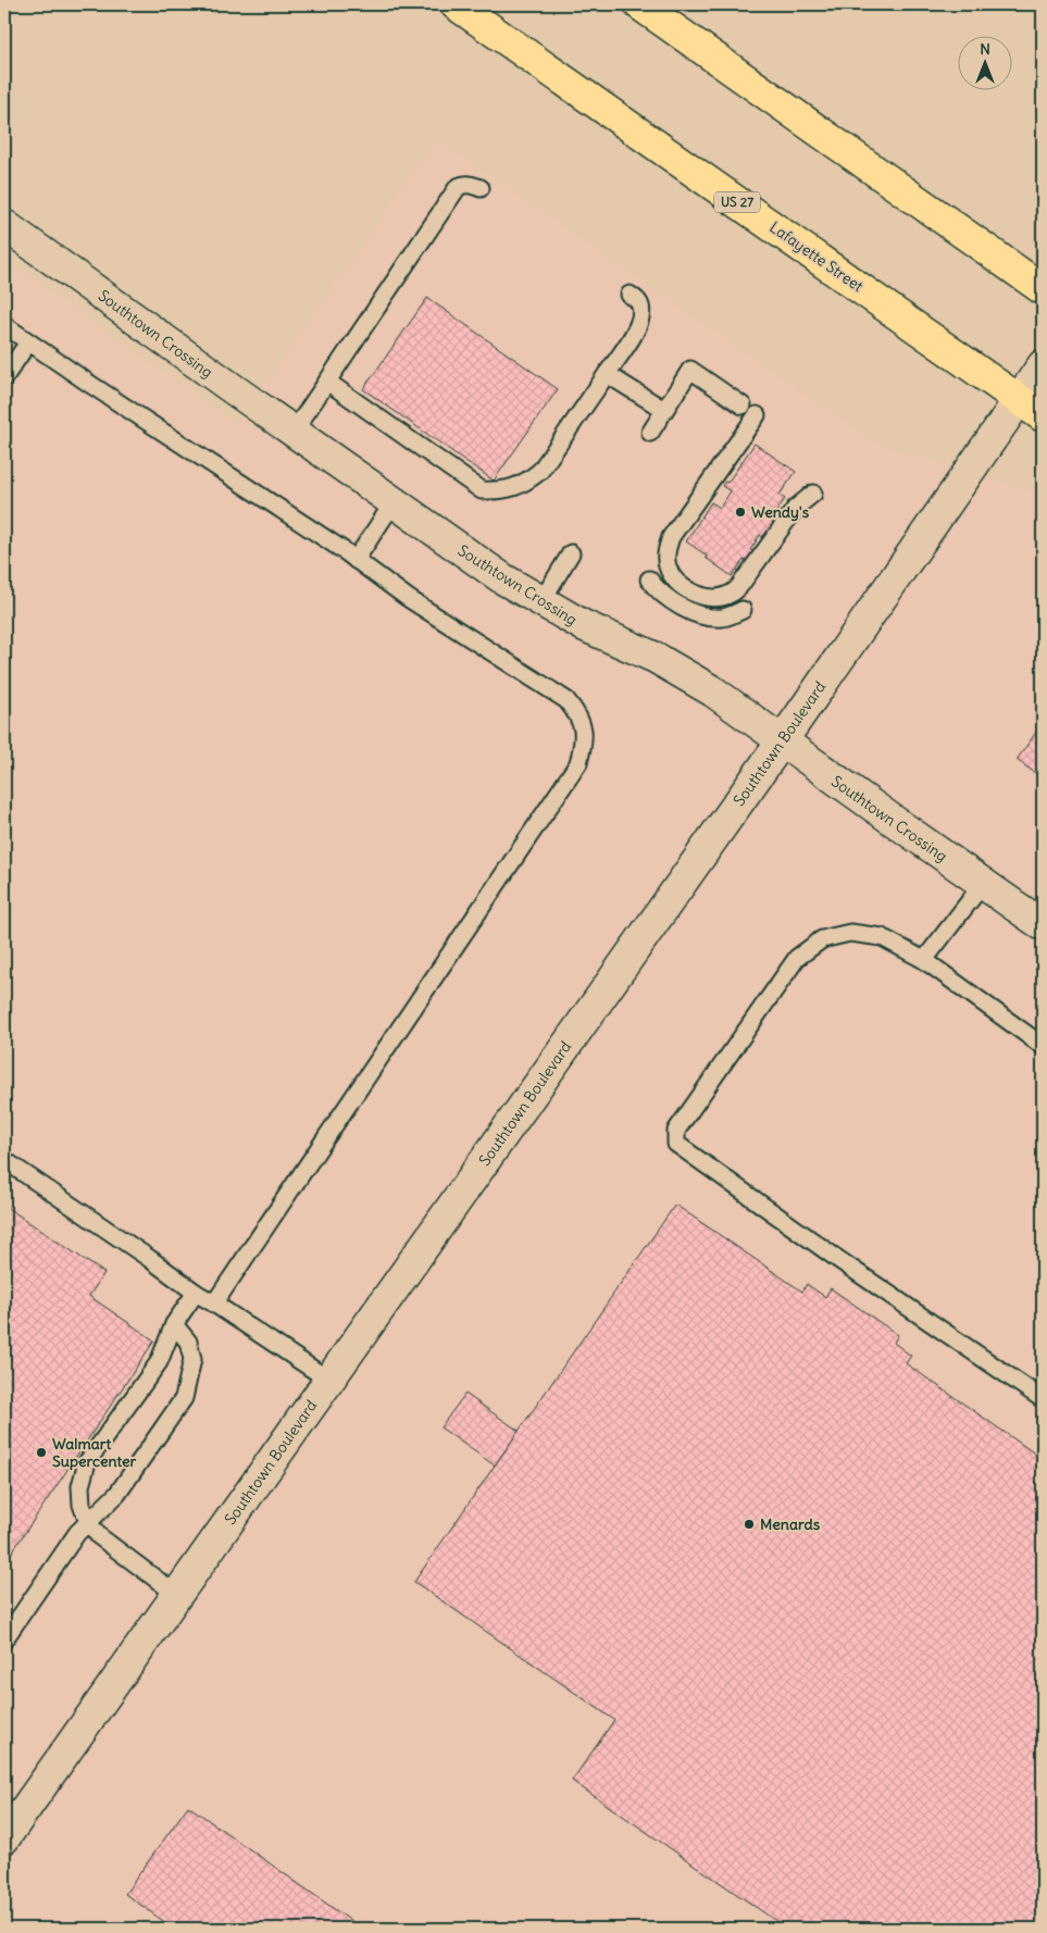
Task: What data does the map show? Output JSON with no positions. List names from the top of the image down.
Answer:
{
  "streets": {
    "highway": ["US 27", "Lafayette Street"],
    "street": ["Southtown Crossing", "Southtown Boulevard"]
  },
  "crossings": [
    ["Lafayette Street", "Southtown Boulevard"],
    ["Southtown Crossing", "Southtown Boulevard"]
  ],
  "places": ["Wendy's", "Walmart Supercenter", "Menards"],
  "north": "top"
}
